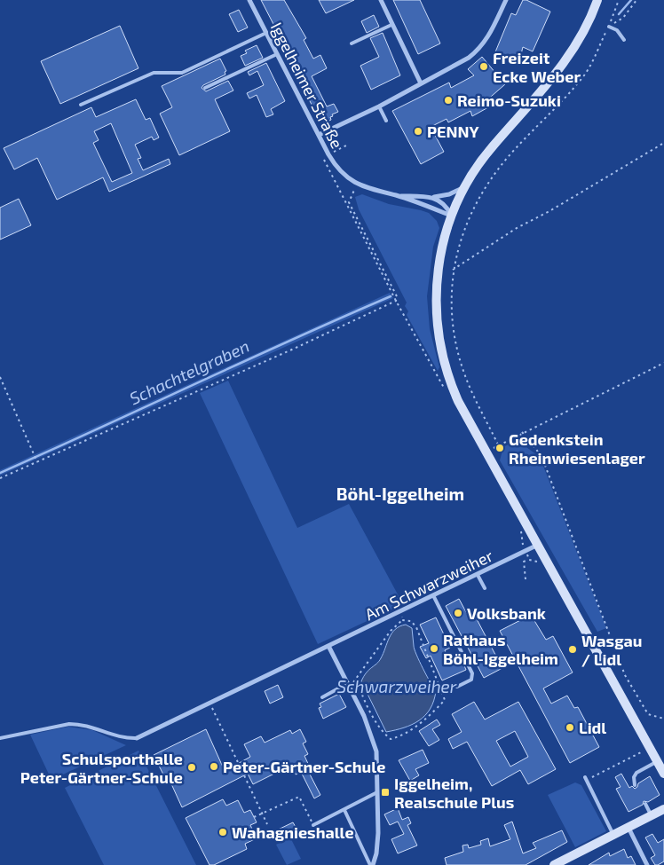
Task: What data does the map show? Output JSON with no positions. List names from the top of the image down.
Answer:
{
  "streets": {
    "street": ["Iggelheimer Straße", "Am Schwarzweiher"]
  },
  "districts": ["Böhl-Iggelheim"],
  "water": ["Schachtelgraben", "Schwarzweiher"],
  "places": {
    "other": [
      "Freizeit Ecke Weber",
      "Reimo-Suzuki",
      "PENNY",
      "Gedenkstein Rheinwiesenlager",
      "Volksbank",
      "Rathaus Böhl-Iggelheim",
      "Wasgau / Lidl",
      "Lidl",
      "Peter-Gärtner-Schule",
      "Schulsporthalle Peter-Gärtner-Schule",
      "Wahagnieshalle"
    ],
    "transit": ["Iggelheim, Realschule Plus"]
  }
}
